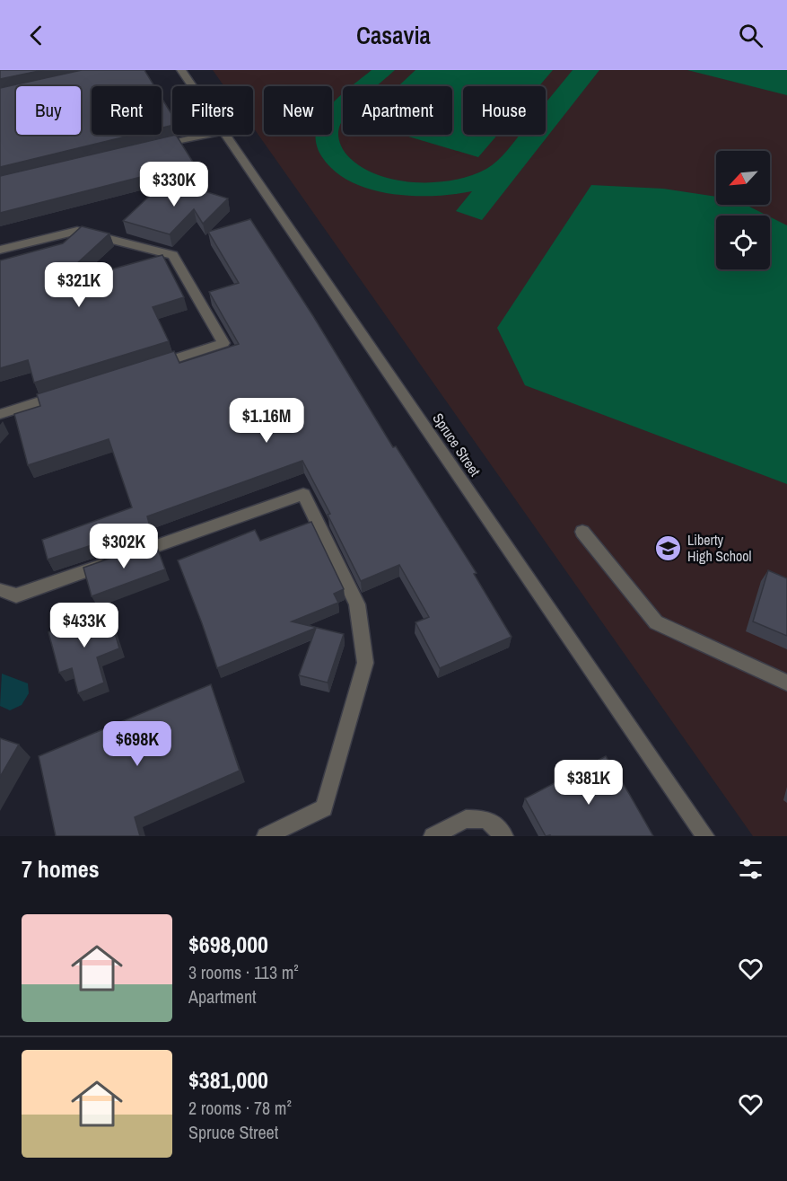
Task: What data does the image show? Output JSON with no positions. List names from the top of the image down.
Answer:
{
  "streets": {
    "street": ["Spruce Street"]
  },
  "places": {
    "school or university": ["Liberty High School"]
  },
  "north": "bottom left",
  "page": {
    "header": "Casavia",
    "chip": [
      "Buy",
      "Rent",
      "Filters",
      "New",
      "Apartment",
      "House"
    ],
    "price": [
      "$330K",
      "$321K",
      "$1.16M",
      "$302K",
      "$433K",
      "$698K",
      "$381K"
    ],
    "heading": "7 homes",
    "list": [
      {
        "name": "$698,000",
        "note": "3 rooms · 113 m² · Apartment"
      },
      {
        "name": "$381,000",
        "note": "2 rooms · 78 m² · Spruce Street"
      }
    ]
  }
}
